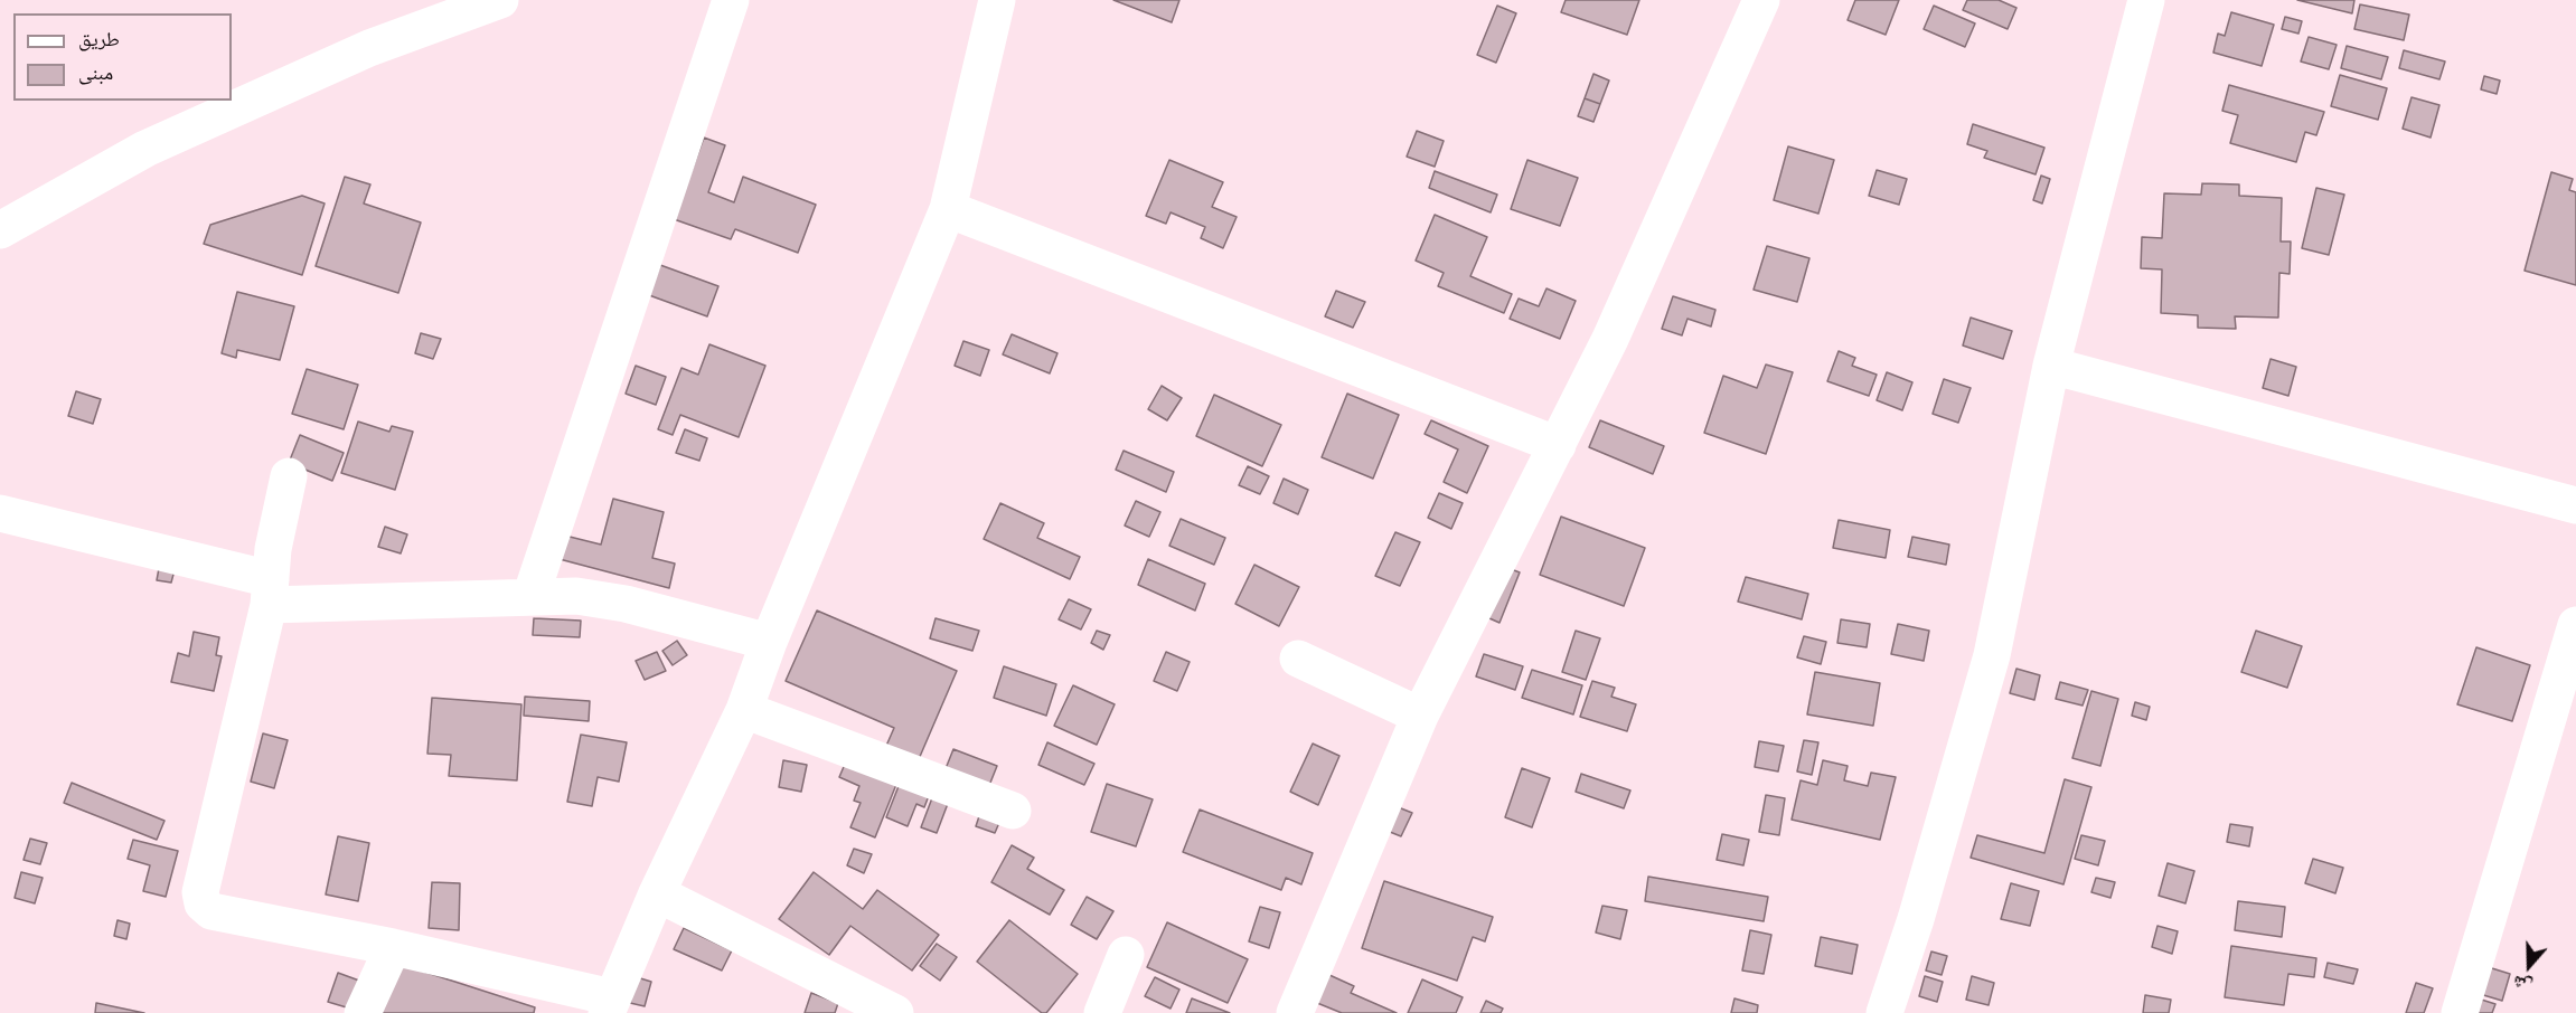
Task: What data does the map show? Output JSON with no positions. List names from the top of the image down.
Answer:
{
  "legend": ["طريق", "مبنى"],
  "north": "bottom"
}
